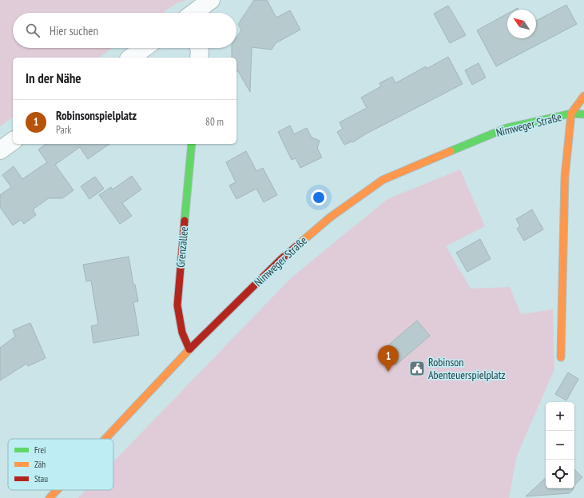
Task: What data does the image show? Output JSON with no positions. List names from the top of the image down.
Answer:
{
  "streets": {
    "main road": ["Nimweger Straße", "Grenzallee"]
  },
  "crossings": [
    ["Nimweger Straße", "Grenzallee"]
  ],
  "places": {
    "public building": ["Robinson Abenteuerspielplatz"]
  },
  "legend": ["Frei", "Zäh", "Stau"],
  "north": "top left",
  "page": {
    "search": "Hier suchen",
    "heading": "In der Nähe",
    "list": [
      {
        "mark": "1",
        "name": "Robinsonspielplatz",
        "note": "Park",
        "value": "80 m"
      }
    ],
    "pins": "1",
    "map_buttons": ["+", "−"]
  }
}
